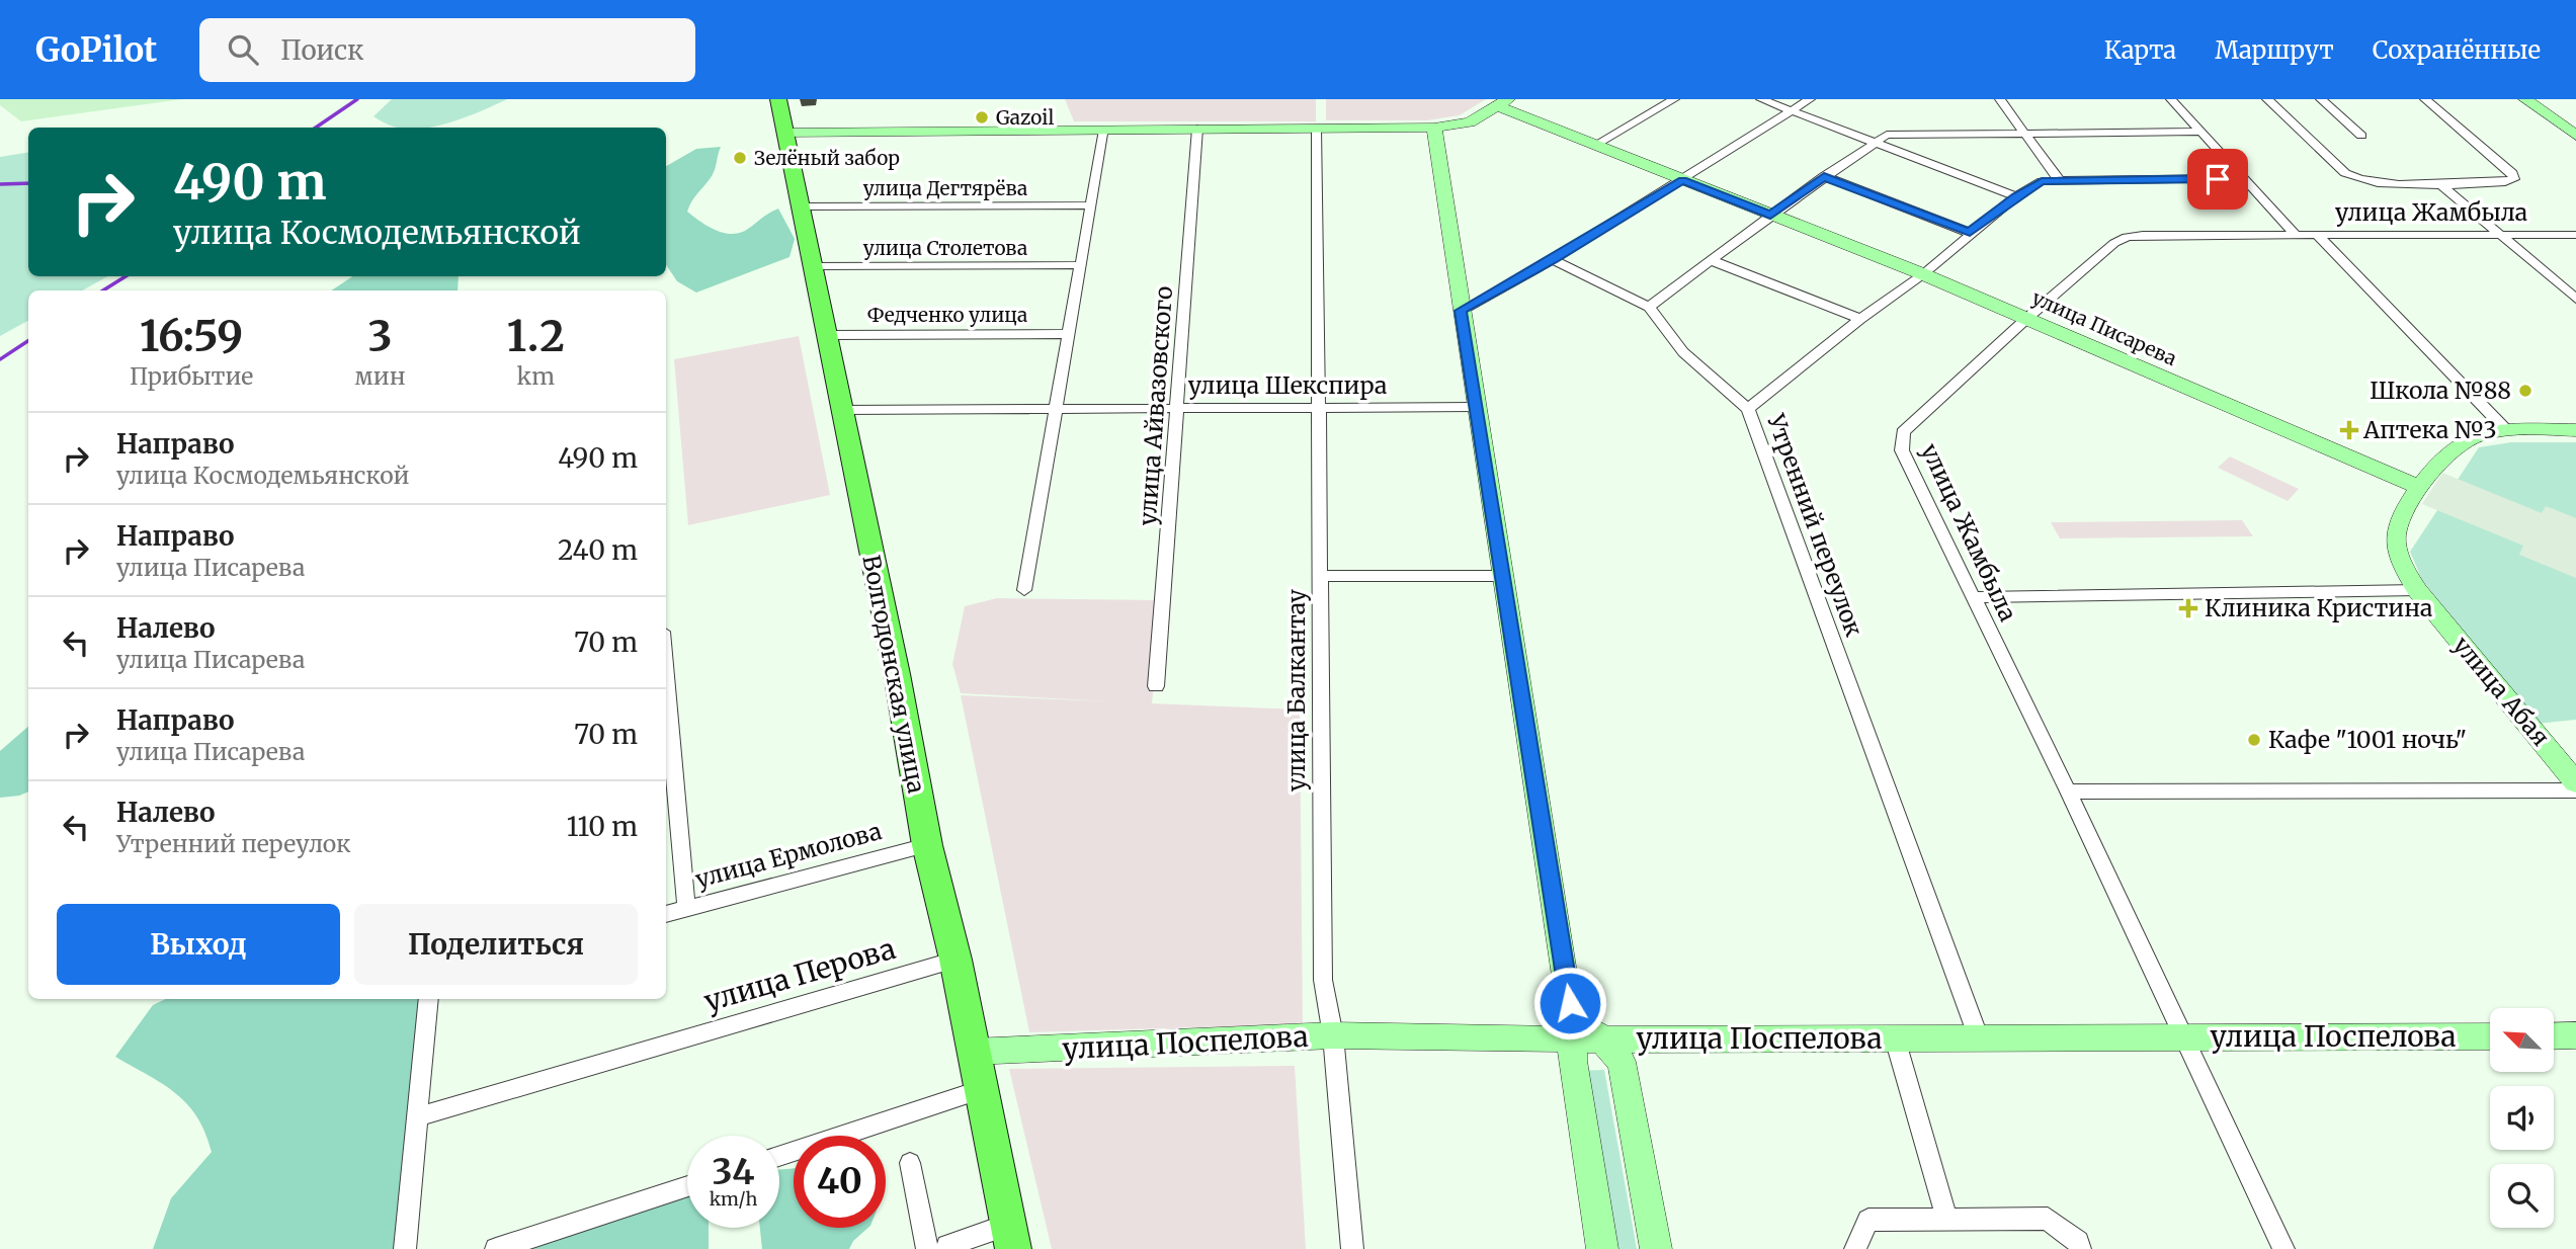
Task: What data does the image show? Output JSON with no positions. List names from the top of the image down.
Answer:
{
  "streets": {
    "main road": ["Волгодонская улица"],
    "street": [
      "улица Дегтярёва",
      "улица Жамбыла",
      "улица Столетова",
      "Федченко улица",
      "улица Писарева",
      "улица Шекспира",
      "улица Айвазовского",
      "Утренний переулок",
      "улица Балкантау",
      "улица Абая",
      "улица Ермолова",
      "улица Перова",
      "улица Поспелова"
    ]
  },
  "crossings": [
    ["улица Дегтярёва", "Волгодонская улица"],
    ["улица Жамбыла", "улица Писарева"],
    ["улица Жамбыла", "улица Поспелова"],
    ["улица Столетова", "Волгодонская улица"],
    ["Федченко улица", "Волгодонская улица"],
    ["улица Писарева", "Утренний переулок"],
    ["улица Писарева", "улица Абая"],
    ["улица Шекспира", "улица Айвазовского"],
    ["улица Шекспира", "Волгодонская улица"],
    ["улица Шекспира", "улица Балкантау"],
    ["Утренний переулок", "улица Поспелова"],
    ["Волгодонская улица", "улица Ермолова"],
    ["Волгодонская улица", "улица Перова"],
    ["Волгодонская улица", "улица Поспелова"],
    ["улица Балкантау", "улица Поспелова"]
  ],
  "places": {
    "other": [
      "Gazoil",
      "Зелёный забор",
      "Школа №88",
      "Кафе \"1001 ночь\""
    ],
    "health": ["Аптека №3", "Клиника Кристина"]
  },
  "north": "top left",
  "page": {
    "header": "GoPilot",
    "search": "Поиск",
    "nav": ["Карта", "Маршрут", "Сохранённые"],
    "turn": ["490 m", "улица Космодемьянской"],
    "eta": [
      "16:59",
      "Прибытие",
      "3",
      "мин",
      "1.2",
      "km"
    ],
    "list": [
      {
        "name": "Направо",
        "note": "улица Космодемьянской",
        "value": "490 m"
      },
      {
        "name": "Направо",
        "note": "улица Писарева",
        "value": "240 m"
      },
      {
        "name": "Налево",
        "note": "улица Писарева",
        "value": "70 m"
      },
      {
        "name": "Направо",
        "note": "улица Писарева",
        "value": "70 m"
      },
      {
        "name": "Налево",
        "note": "Утренний переулок",
        "value": "110 m"
      }
    ],
    "buttons": ["Выход", "Поделиться"],
    "speed": "34 km/h",
    "limit": "40"
  }
}
